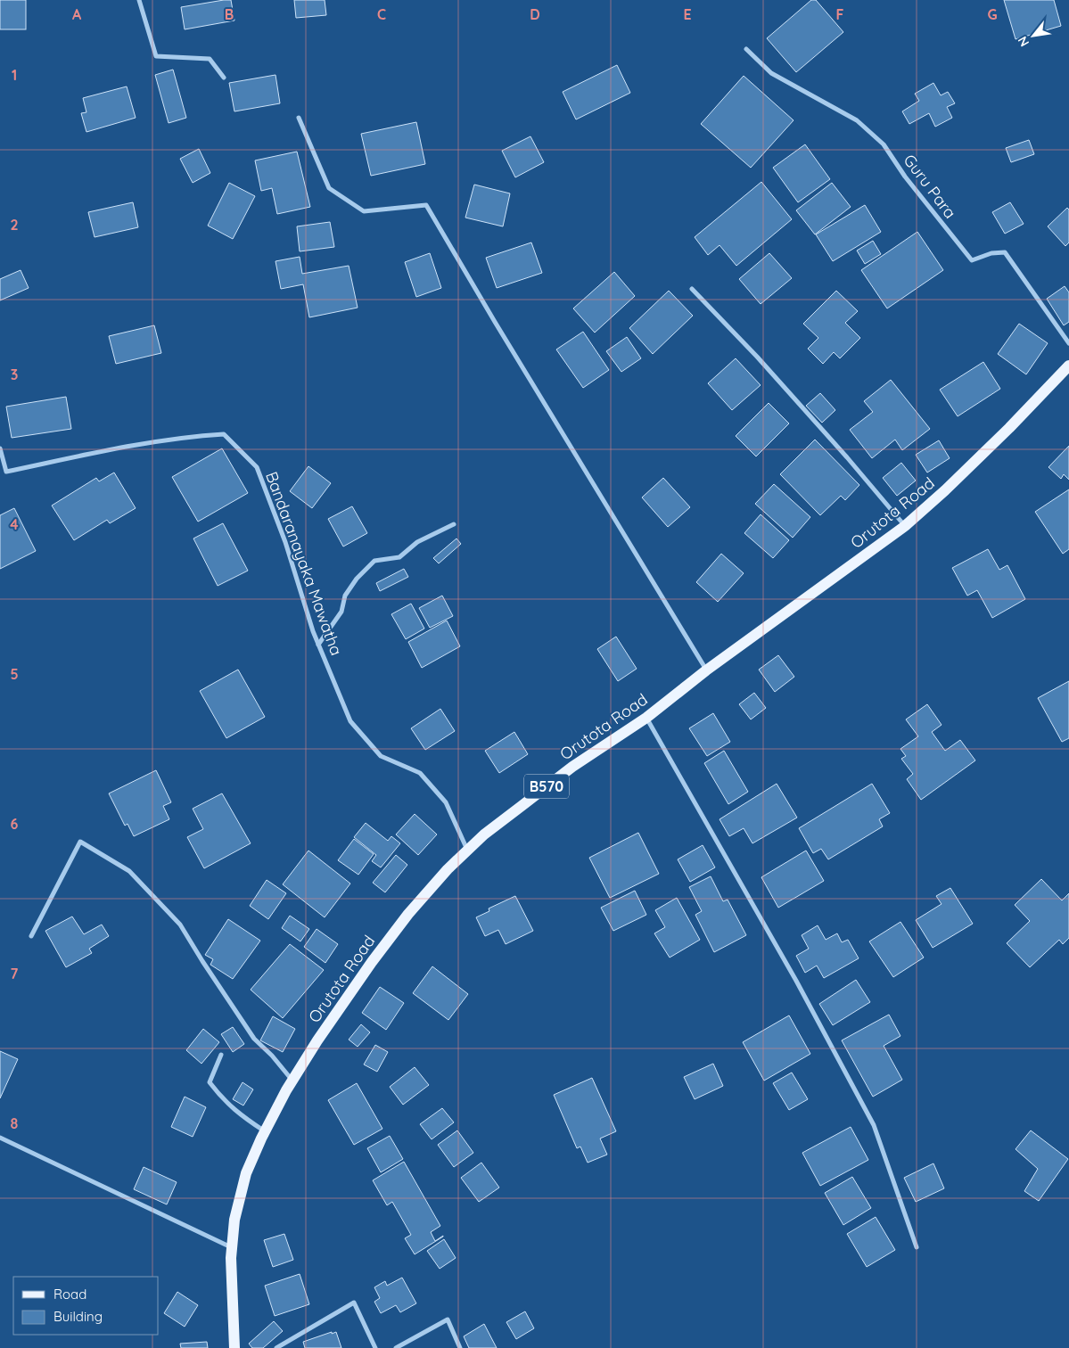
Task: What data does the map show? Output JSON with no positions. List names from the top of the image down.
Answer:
{
  "streets": {
    "main road": ["Orutota Road", "B570"],
    "street": ["Guru Para", "Bandaranayaka Mawatha"]
  },
  "crossings": [
    ["Orutota Road", "Bandaranayaka Mawatha"]
  ],
  "legend": ["Road", "Building"],
  "north": "bottom left",
  "grid": {
    "columns": [
      "A",
      "B",
      "C",
      "D",
      "E",
      "F",
      "G"
    ],
    "rows": [
      "1",
      "2",
      "3",
      "4",
      "5",
      "6",
      "7",
      "8"
    ]
  }
}
